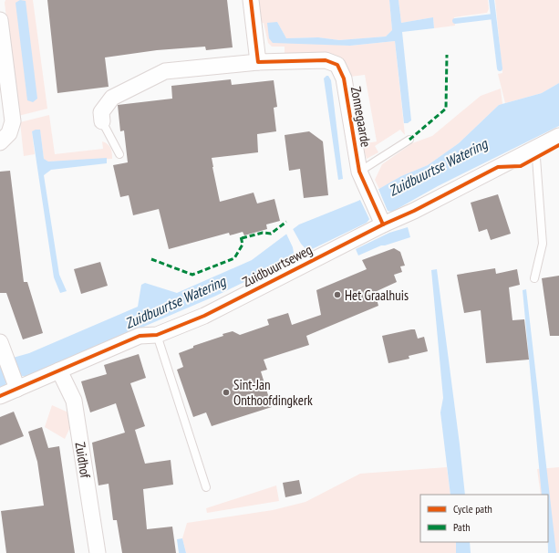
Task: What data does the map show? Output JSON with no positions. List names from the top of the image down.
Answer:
{
  "streets": {
    "street": ["Zonnegaarde", "Zuidbuurtseweg", "Zuidhof"]
  },
  "crossings": [
    ["Zonnegaarde", "Zuidbuurtseweg"],
    ["Zuidbuurtseweg", "Zuidhof"]
  ],
  "water": ["Zuidbuurtse Watering"],
  "places": ["Het Graalhuis", "Sint-Jan Onthoofdingkerk"],
  "legend": ["Cycle path", "Path"]
}
